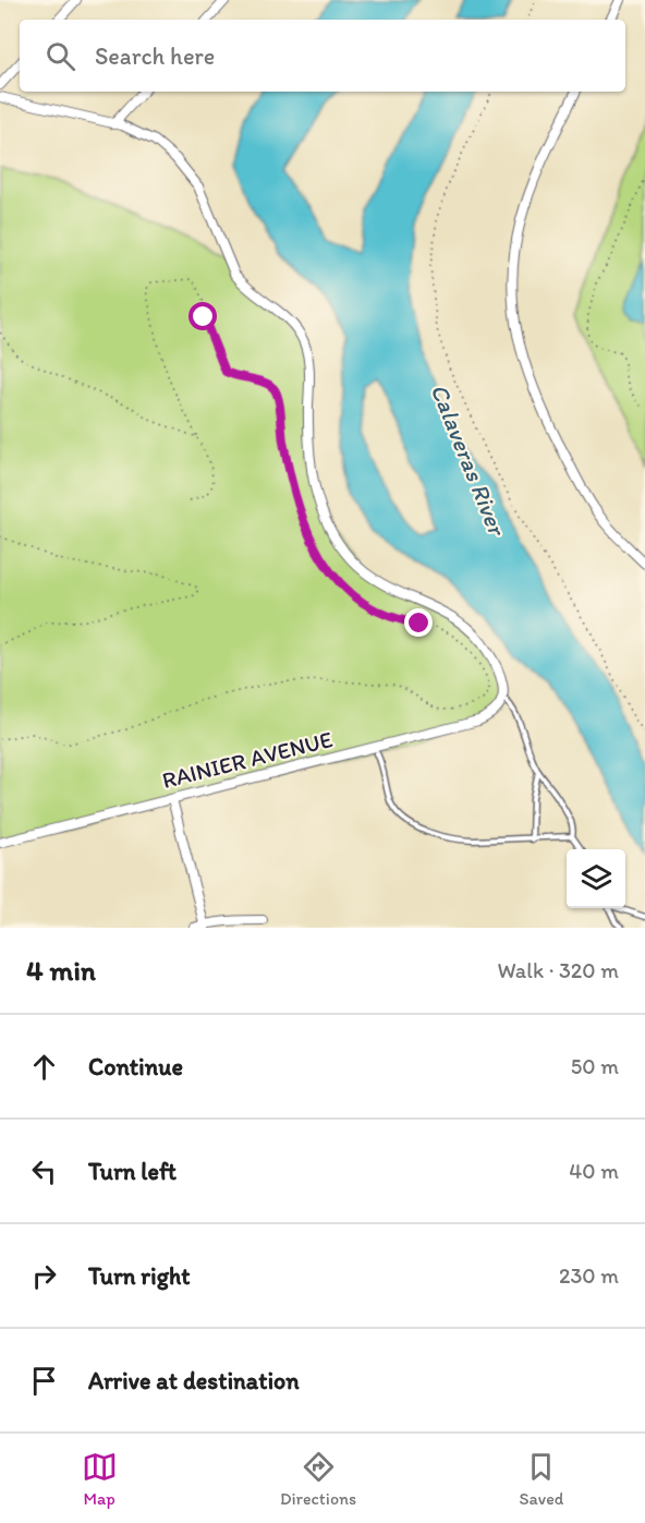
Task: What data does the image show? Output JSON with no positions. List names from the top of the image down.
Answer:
{
  "streets": {
    "street": ["RAINIER AVENUE"]
  },
  "water": ["Calaveras River"],
  "page": {
    "search": "Search here",
    "heading": ["4 min", "Walk · 320 m"],
    "list": [
      ["Continue", "50 m"],
      ["Turn left", "40 m"],
      ["Turn right", "230 m"],
      "Arrive at destination"
    ],
    "nav": ["Map", "Directions", "Saved"]
  }
}
